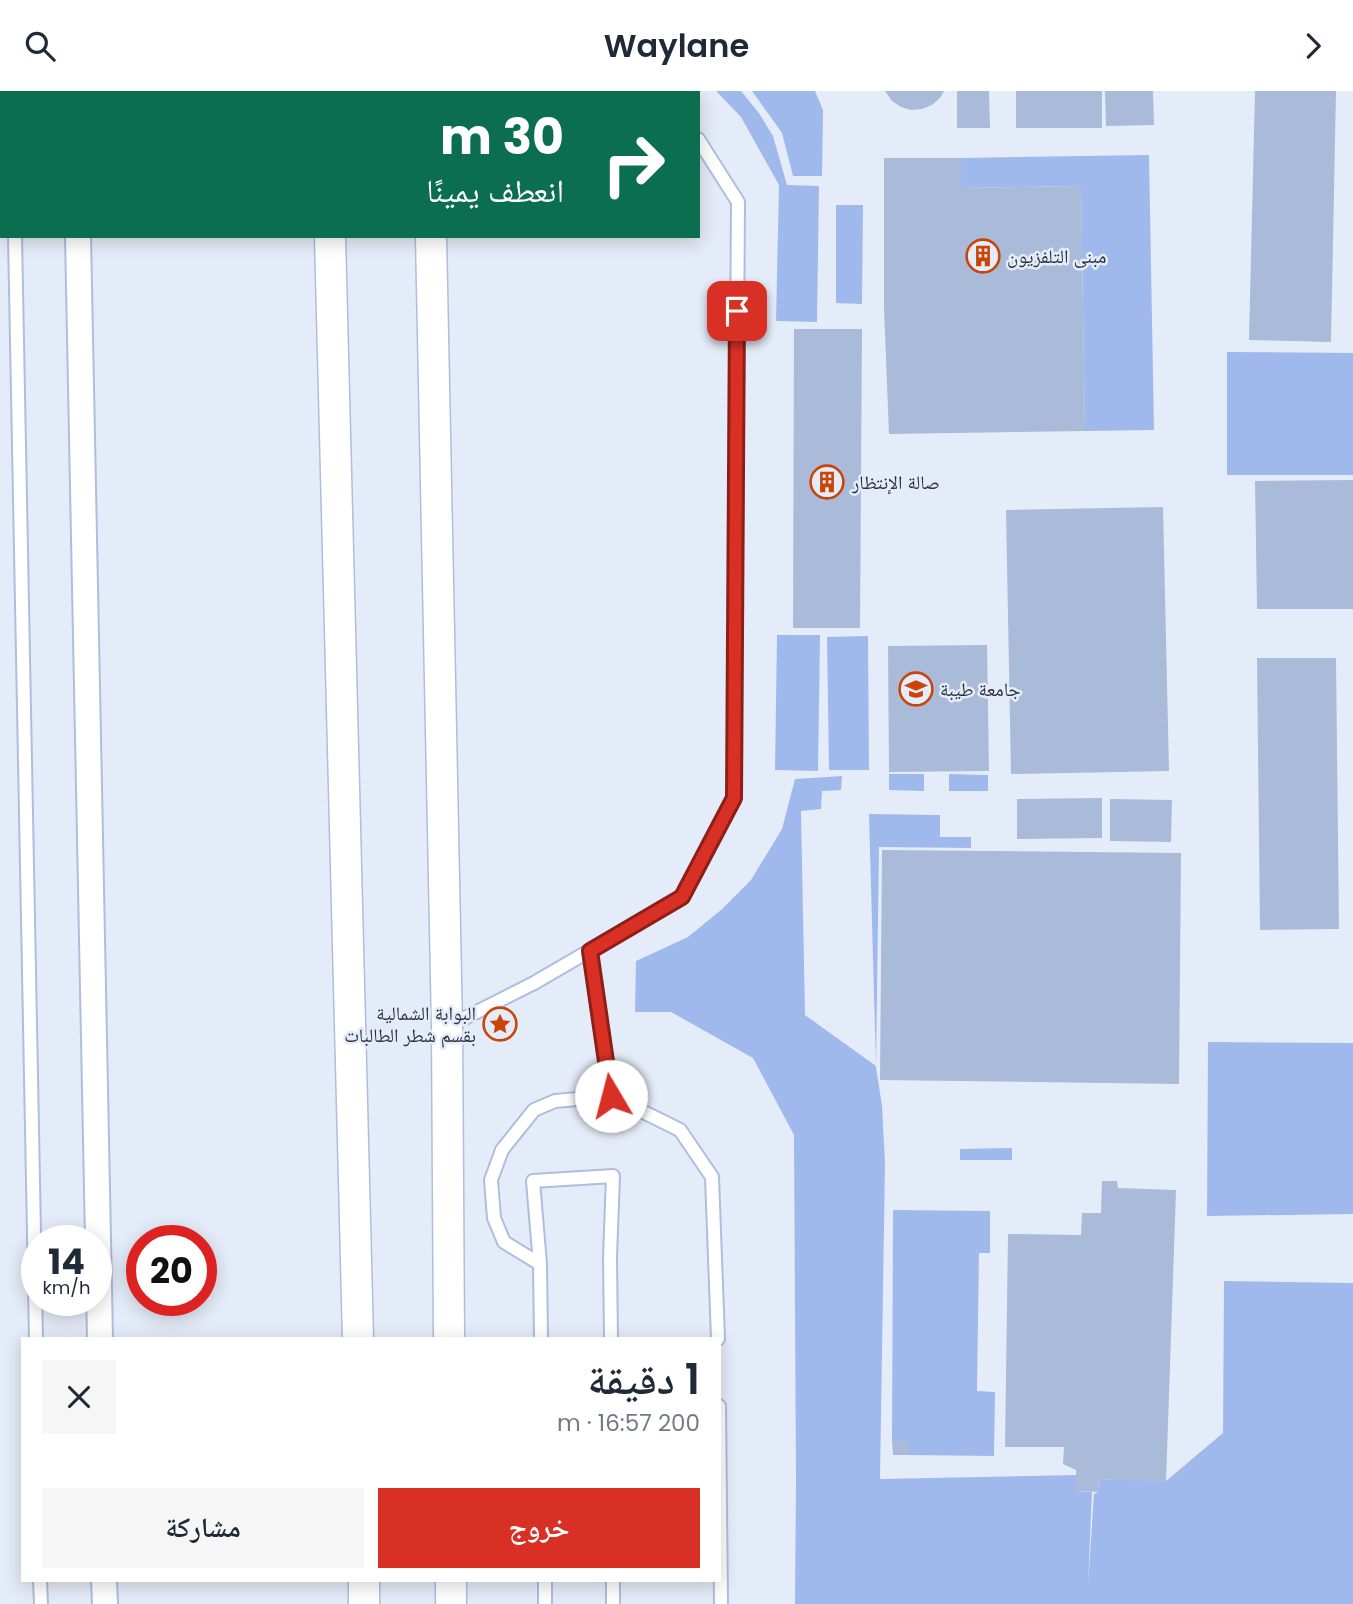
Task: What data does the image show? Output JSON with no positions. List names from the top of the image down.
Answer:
{
  "places": {
    "building": ["مبنى التلفزيون", "صالة الإنتظار"],
    "school or university": ["جامعة طيبة"],
    "place": ["البوابة الشمالية بقسم شطر الطالبات"]
  },
  "page": {
    "header": "Waylane",
    "turn": ["30 m", "انعطف يمينًا"],
    "speed": "14 km/h",
    "limit": "20",
    "heading": ["1 دقيقة", "200 m · 16:57"],
    "buttons": ["خروج", "مشاركة"]
  }
}
